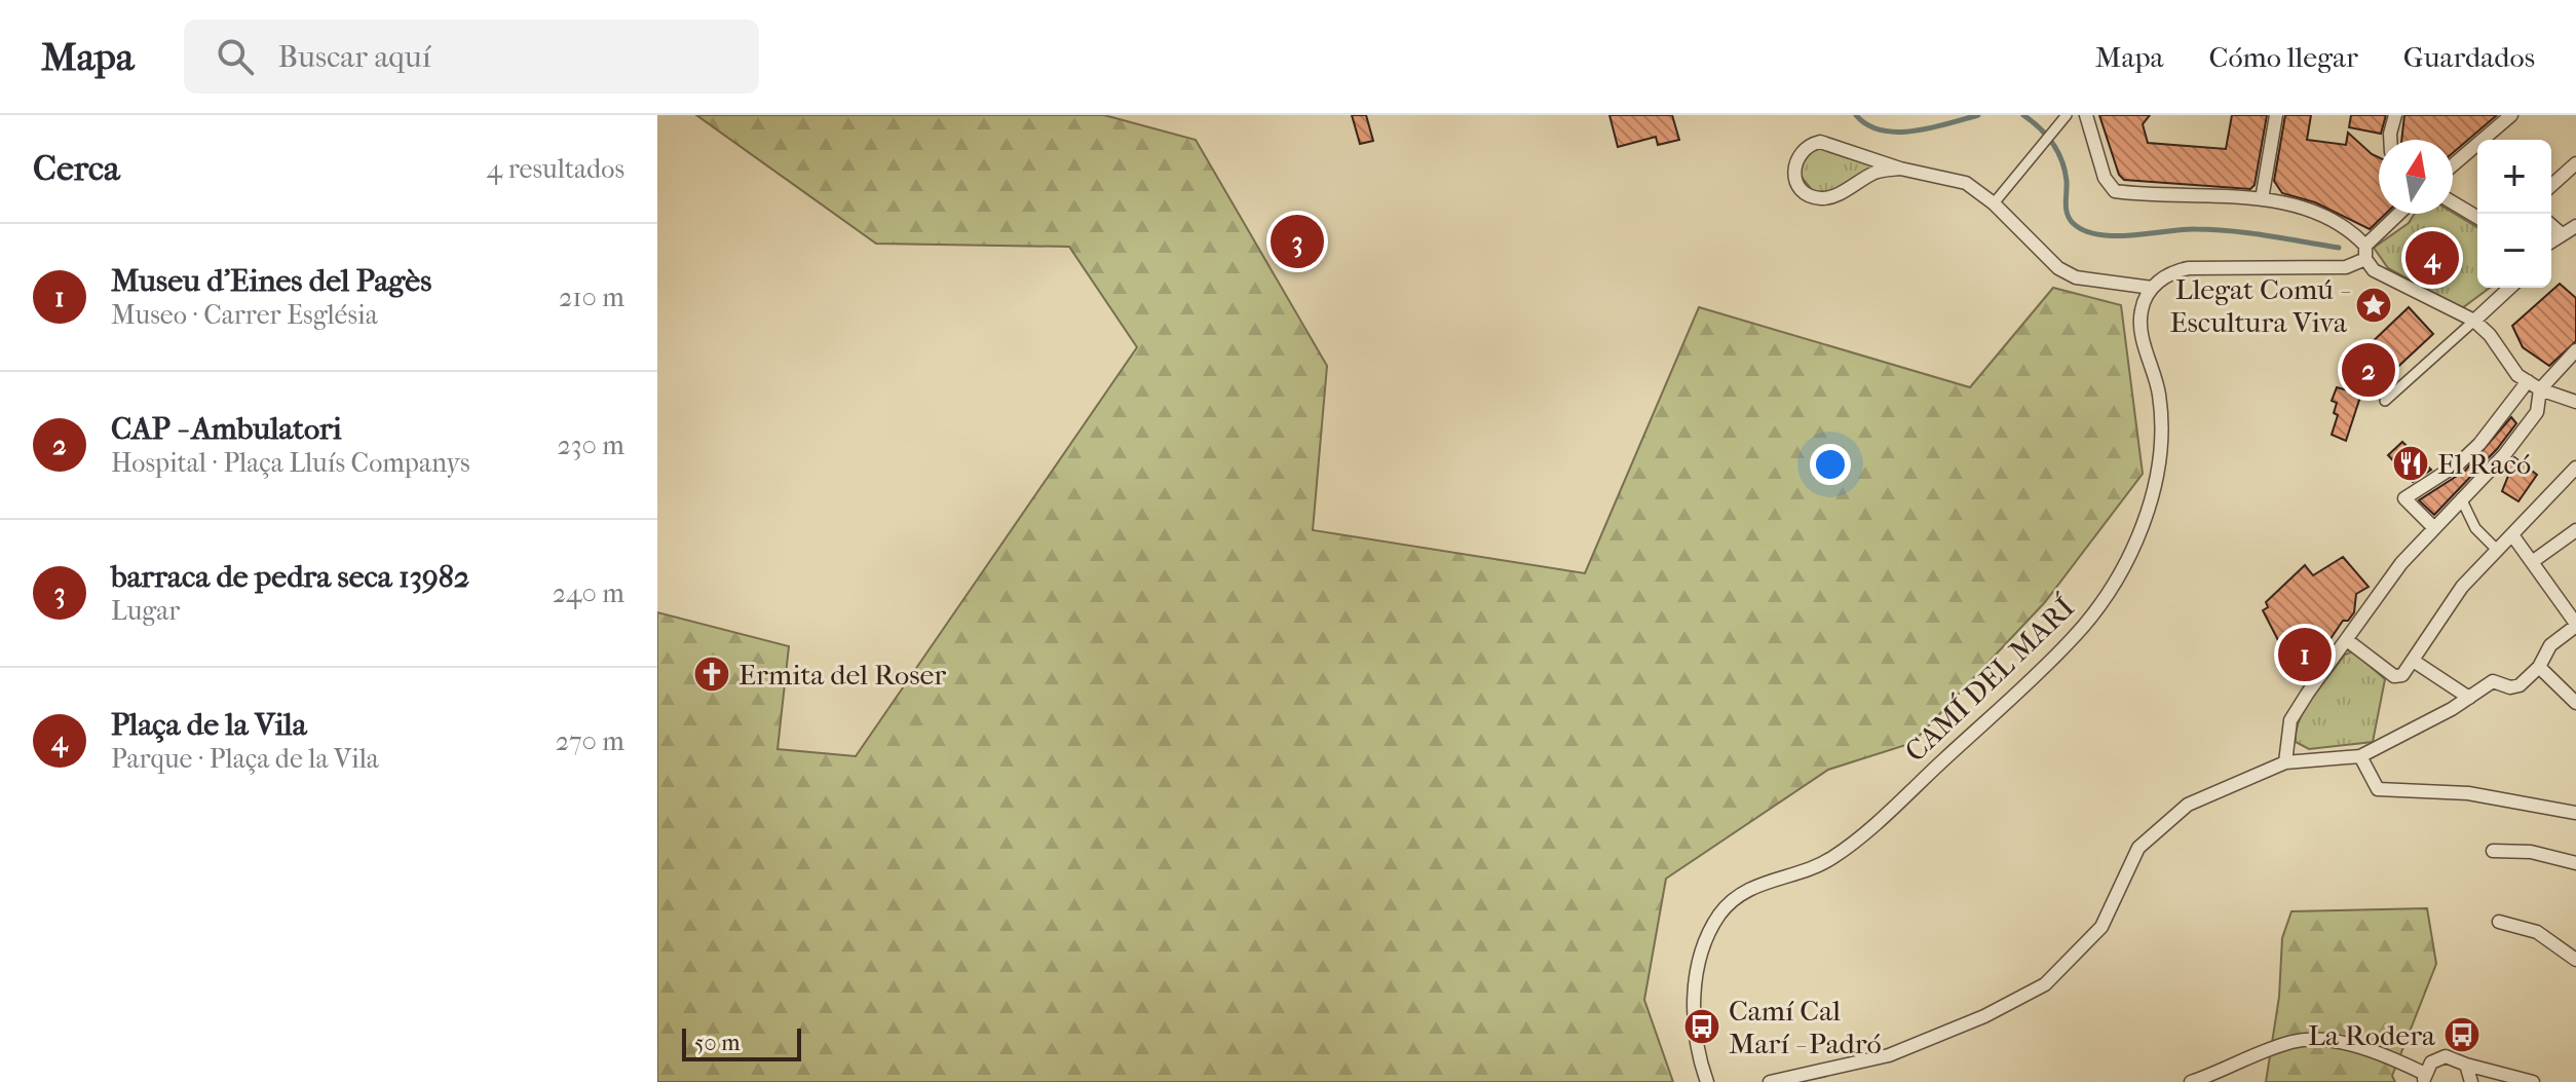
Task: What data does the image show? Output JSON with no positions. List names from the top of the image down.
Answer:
{
  "streets": {
    "street": ["CAMÍ DEL MARÍ"]
  },
  "places": {
    "place": ["Llegat Comú - Escultura Viva"],
    "restaurant": ["El Racó"],
    "church": ["Ermita del Roser"],
    "bus stop": ["Camí Cal Marí - Padró", "La Rodera"]
  },
  "scale_bar": "50 m",
  "north": "top",
  "page": {
    "header": "Mapa",
    "search": "Buscar aquí",
    "nav": ["Mapa", "Cómo llegar", "Guardados"],
    "heading": ["Cerca", "4 resultados"],
    "map_buttons": ["+", "−"],
    "pins": [
      "3",
      "4",
      "2",
      "1"
    ],
    "list": [
      {
        "mark": "1",
        "name": "Museu d’Eines del Pagès",
        "note": "Museo · Carrer Església",
        "value": "210 m"
      },
      {
        "mark": "2",
        "name": "CAP - Ambulatori",
        "note": "Hospital · Plaça Lluís Companys",
        "value": "230 m"
      },
      {
        "mark": "3",
        "name": "barraca de pedra seca 13982",
        "note": "Lugar",
        "value": "240 m"
      },
      {
        "mark": "4",
        "name": "Plaça de la Vila",
        "note": "Parque · Plaça de la Vila",
        "value": "270 m"
      }
    ],
    "scale": "50 m"
  }
}
